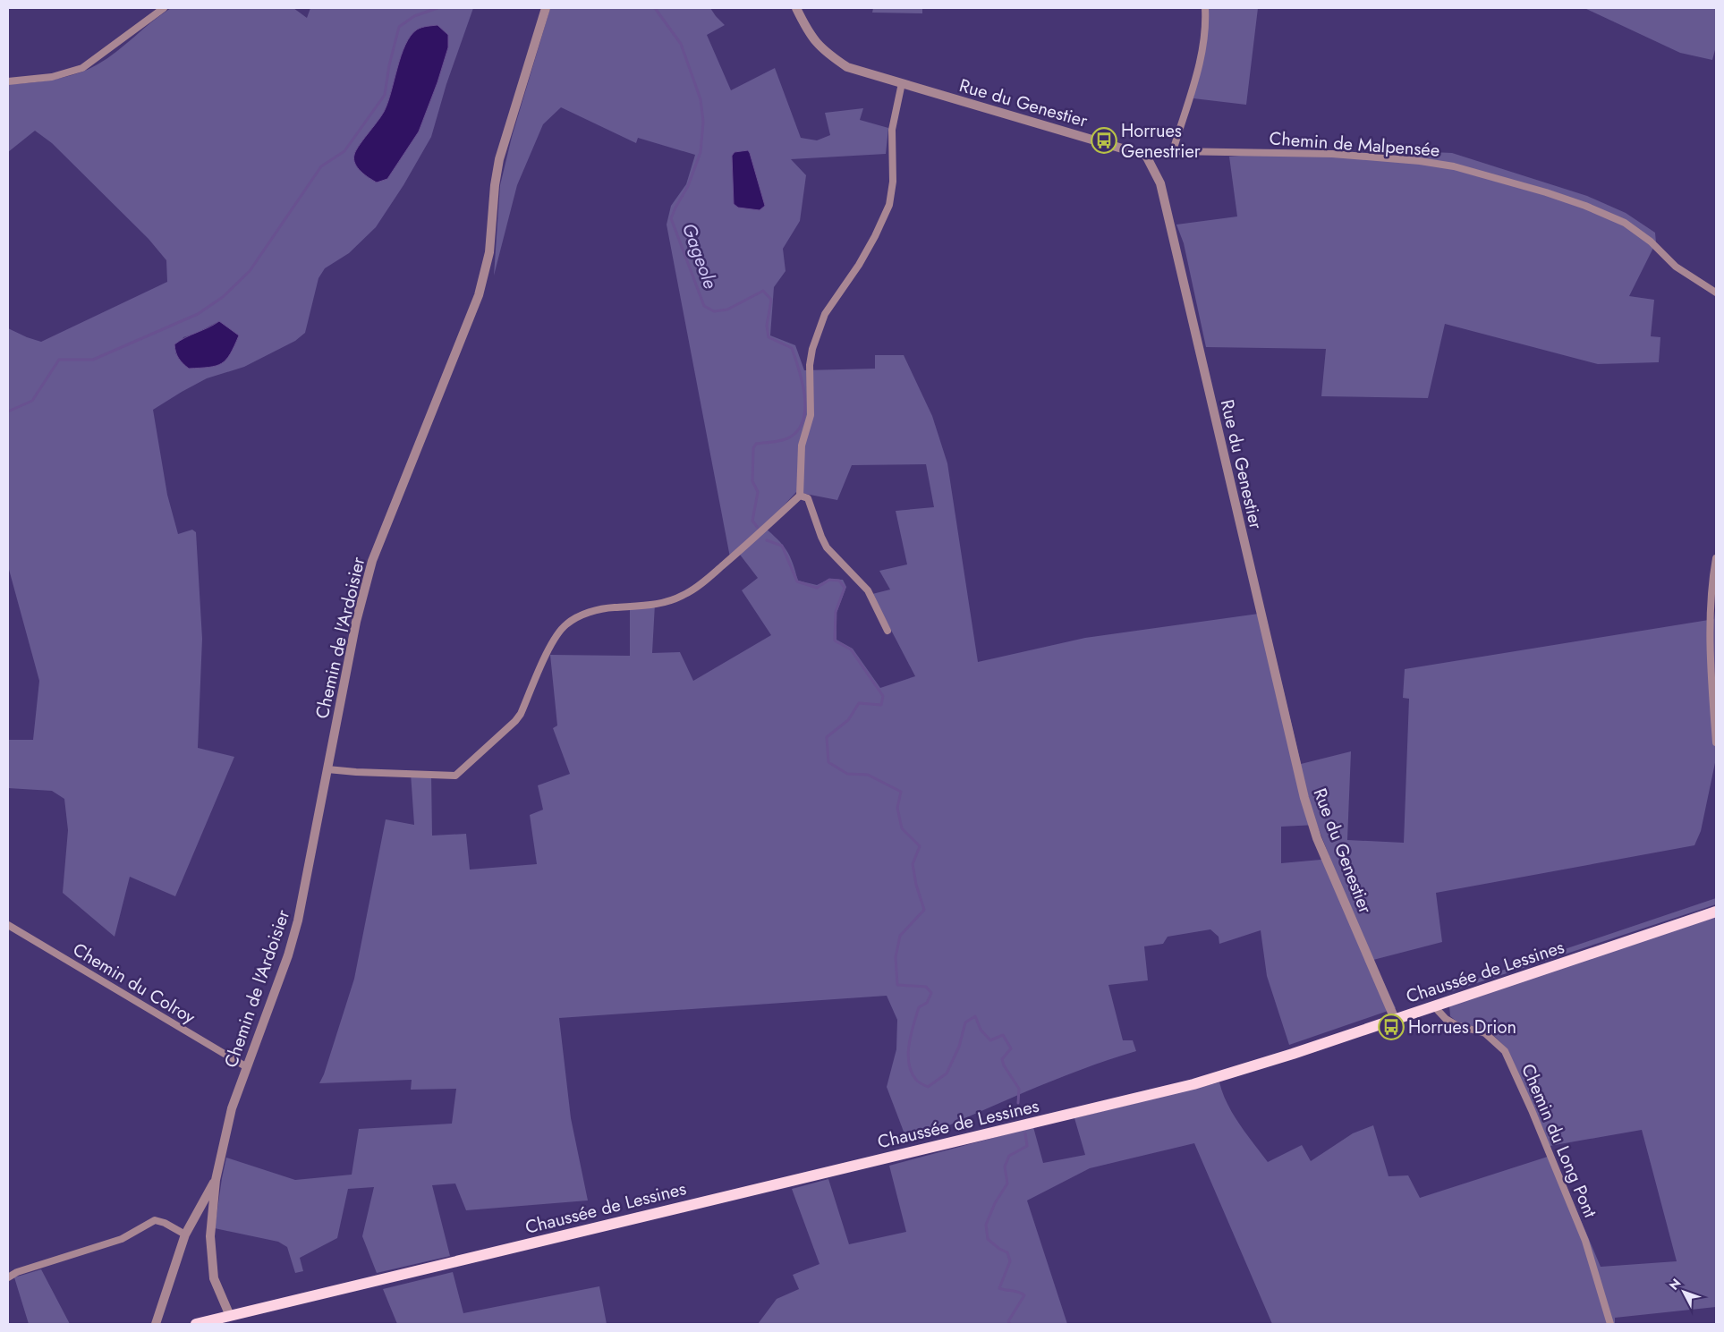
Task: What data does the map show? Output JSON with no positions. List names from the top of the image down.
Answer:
{
  "streets": {
    "main road": ["Chaussée de Lessines"],
    "street": [
      "Rue du Genestier",
      "Chemin de Malpensée",
      "Chemin de l'Ardoisier",
      "Chemin du Colroy",
      "Chemin du Long Pont"
    ]
  },
  "crossings": [
    ["Rue du Genestier", "Chemin de Malpensée"],
    ["Rue du Genestier", "Chaussée de Lessines"],
    ["Chemin de l'Ardoisier", "Chaussée de Lessines"],
    ["Chemin de l'Ardoisier", "Chemin du Colroy"],
    ["Chaussée de Lessines", "Chemin du Long Pont"]
  ],
  "water": ["Gageole"],
  "places": {
    "bus stop": ["Horrues Genestrier", "Horrues Drion"]
  },
  "north": "top left"
}
